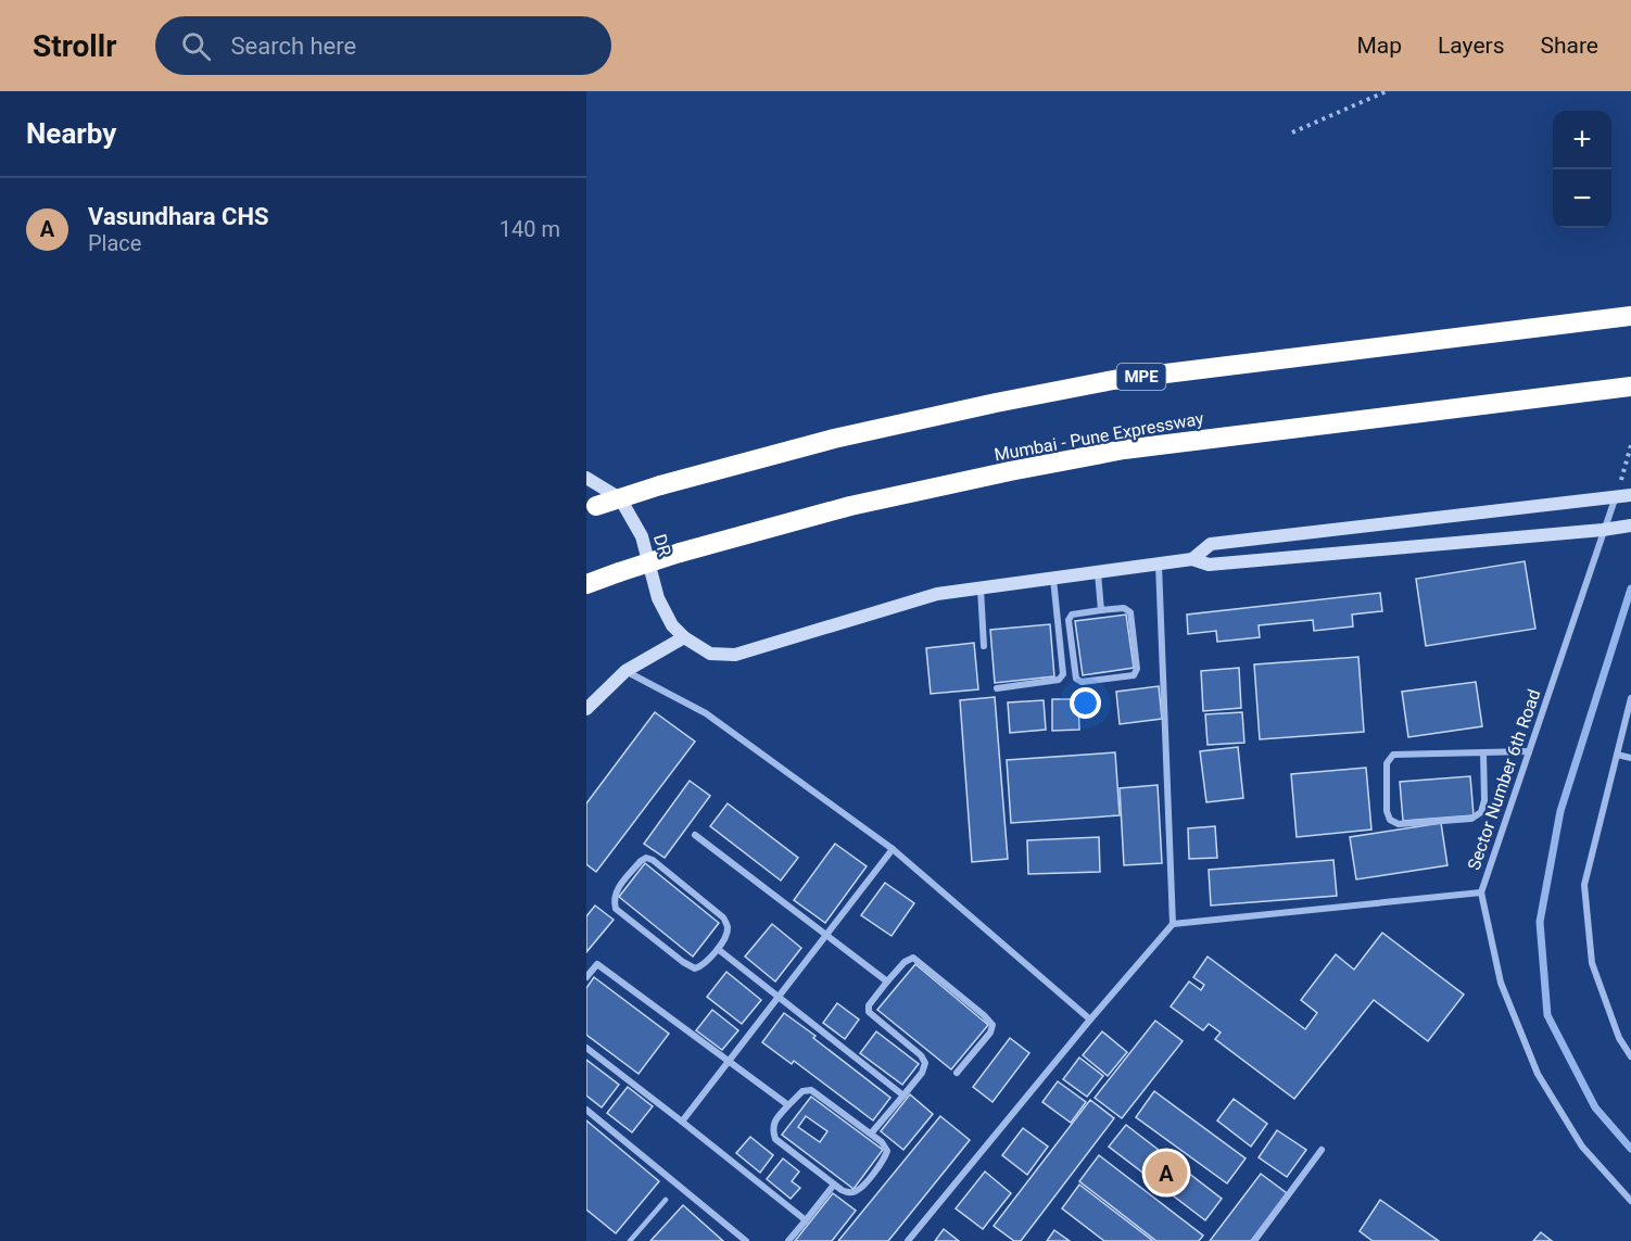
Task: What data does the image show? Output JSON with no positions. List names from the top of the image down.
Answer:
{
  "streets": {
    "highway": ["MPE", "Mumbai - Pune Expressway"],
    "main road": ["DR"],
    "street": ["Sector Number 6th Road"]
  },
  "page": {
    "header": "Strollr",
    "search": "Search here",
    "nav": ["Map", "Layers", "Share"],
    "heading": "Nearby",
    "map_buttons": ["+", "−"],
    "list": [
      {
        "mark": "A",
        "name": "Vasundhara CHS",
        "note": "Place",
        "value": "140 m"
      }
    ],
    "pins": "A"
  }
}
